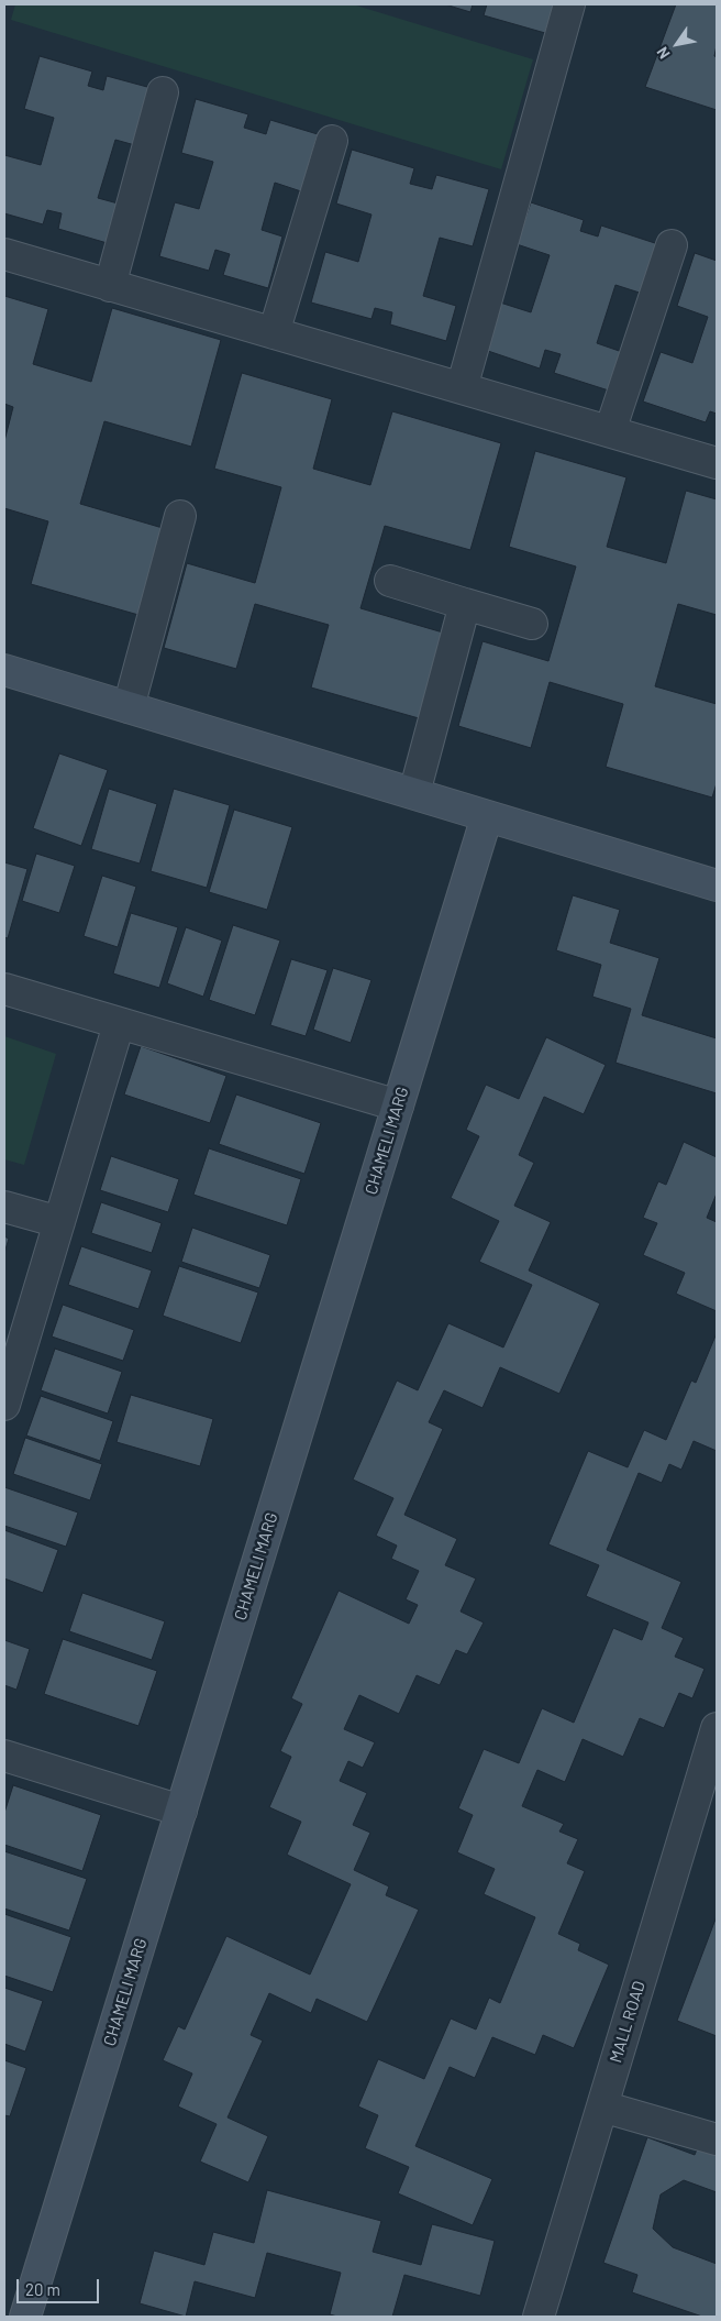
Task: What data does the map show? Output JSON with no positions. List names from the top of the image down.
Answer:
{
  "streets": {
    "street": ["CHAMELI MARG", "MALL ROAD"]
  },
  "scale_bar": "20 m",
  "north": "bottom left"
}
